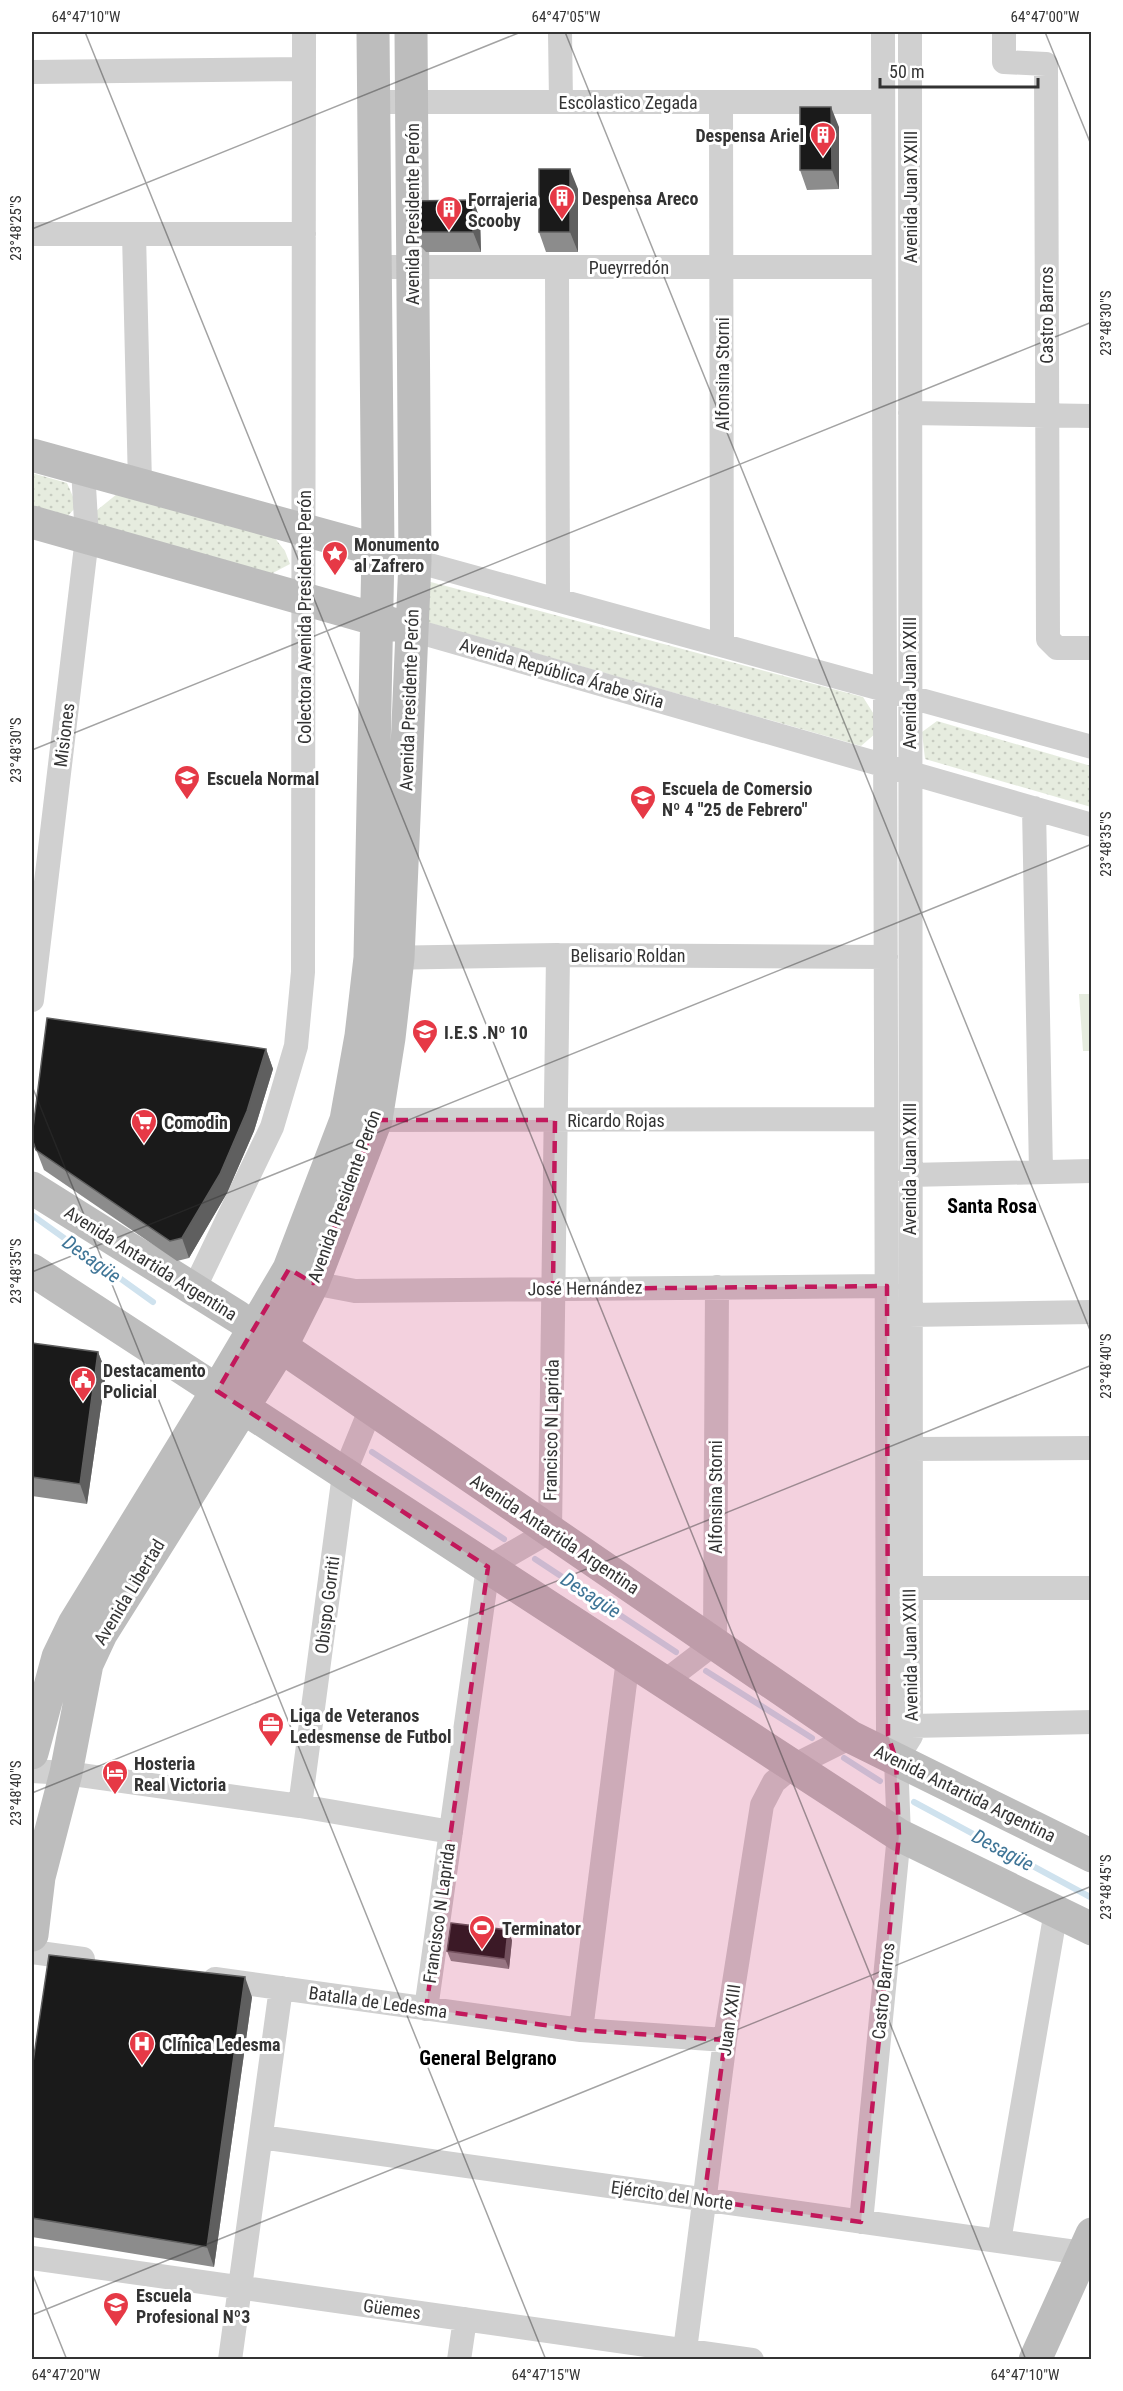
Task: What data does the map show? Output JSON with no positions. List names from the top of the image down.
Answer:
{
  "streets": {
    "street": [
      "Escolastico Zegada",
      "Avenida Juan XXIII",
      "Avenida Presidente Perón",
      "Pueyrredón",
      "Castro Barros",
      "Alfonsina Storni",
      "Colectora Avenida Presidente Perón",
      "Avenida República Árabe Siria",
      "Misiones",
      "Belisario Roldan",
      "Ricardo Rojas",
      "Avenida Antartida Argentina",
      "José Hernández",
      "Francisco N Laprida",
      "Avenida Libertad",
      "Obispo Gorriti",
      "Batalla de Ledesma",
      "Juan XXIII",
      "Ejército del Norte",
      "Güemes"
    ]
  },
  "crossings": [
    ["Escolastico Zegada", "Avenida Juan XXIII"],
    ["Escolastico Zegada", "Avenida Presidente Perón"],
    ["Escolastico Zegada", "Alfonsina Storni"],
    ["Avenida Juan XXIII", "Pueyrredón"],
    ["Avenida Juan XXIII", "Castro Barros"],
    ["Avenida Juan XXIII", "Avenida República Árabe Siria"],
    ["Avenida Juan XXIII", "Belisario Roldan"],
    ["Avenida Juan XXIII", "Ricardo Rojas"],
    ["Avenida Juan XXIII", "Avenida Antartida Argentina"],
    ["Avenida Juan XXIII", "José Hernández"],
    ["Avenida Presidente Perón", "Pueyrredón"],
    ["Avenida Presidente Perón", "Avenida República Árabe Siria"],
    ["Avenida Presidente Perón", "Belisario Roldan"],
    ["Avenida Presidente Perón", "Ricardo Rojas"],
    ["Avenida Presidente Perón", "Avenida Antartida Argentina"],
    ["Avenida Presidente Perón", "José Hernández"],
    ["Avenida Presidente Perón", "Avenida Libertad"],
    ["Pueyrredón", "Alfonsina Storni"],
    ["Castro Barros", "Avenida Antartida Argentina"],
    ["Castro Barros", "Ejército del Norte"],
    ["Alfonsina Storni", "Avenida Antartida Argentina"],
    ["Alfonsina Storni", "José Hernández"],
    ["Colectora Avenida Presidente Perón", "Avenida República Árabe Siria"],
    ["Colectora Avenida Presidente Perón", "Avenida Antartida Argentina"],
    ["Avenida República Árabe Siria", "Misiones"],
    ["Belisario Roldan", "Francisco N Laprida"],
    ["Ricardo Rojas", "Francisco N Laprida"],
    ["Avenida Antartida Argentina", "Francisco N Laprida"],
    ["Avenida Antartida Argentina", "Avenida Libertad"],
    ["Avenida Antartida Argentina", "Obispo Gorriti"],
    ["Avenida Antartida Argentina", "Juan XXIII"],
    ["José Hernández", "Francisco N Laprida"],
    ["Francisco N Laprida", "Batalla de Ledesma"],
    ["Batalla de Ledesma", "Juan XXIII"],
    ["Juan XXIII", "Ejército del Norte"],
    ["Juan XXIII", "Güemes"]
  ],
  "districts": ["Santa Rosa", "General Belgrano"],
  "water": ["Desagüe"],
  "places": {
    "building": ["Despensa Ariel", "Despensa Areco", "Forrajeria Scooby"],
    "place": ["Monumento al Zafrero"],
    "school or university": [
      "Escuela Normal",
      "Escuela de Comersio Nº 4 \"25 de Febrero\"",
      "I.E.S .Nº 10",
      "Escuela Profesional Nº3"
    ],
    "supermarket": ["Comodin"],
    "public building": ["Destacamento Policial"],
    "office": ["Liga de Veteranos Ledesmense de Futbol"],
    "hotel": ["Hosteria Real Victoria"],
    "sports": ["Terminator"],
    "hospital": ["Clínica Ledesma"]
  },
  "scale_bar": "50 m",
  "coordinates": [
    "64°47'10\"W",
    "64°47'05\"W",
    "64°47'00\"W",
    "23°48'25\"S",
    "23°48'30\"S",
    "23°48'35\"S",
    "23°48'40\"S",
    "23°48'45\"S",
    "64°47'20\"W",
    "64°47'15\"W"
  ]
}
